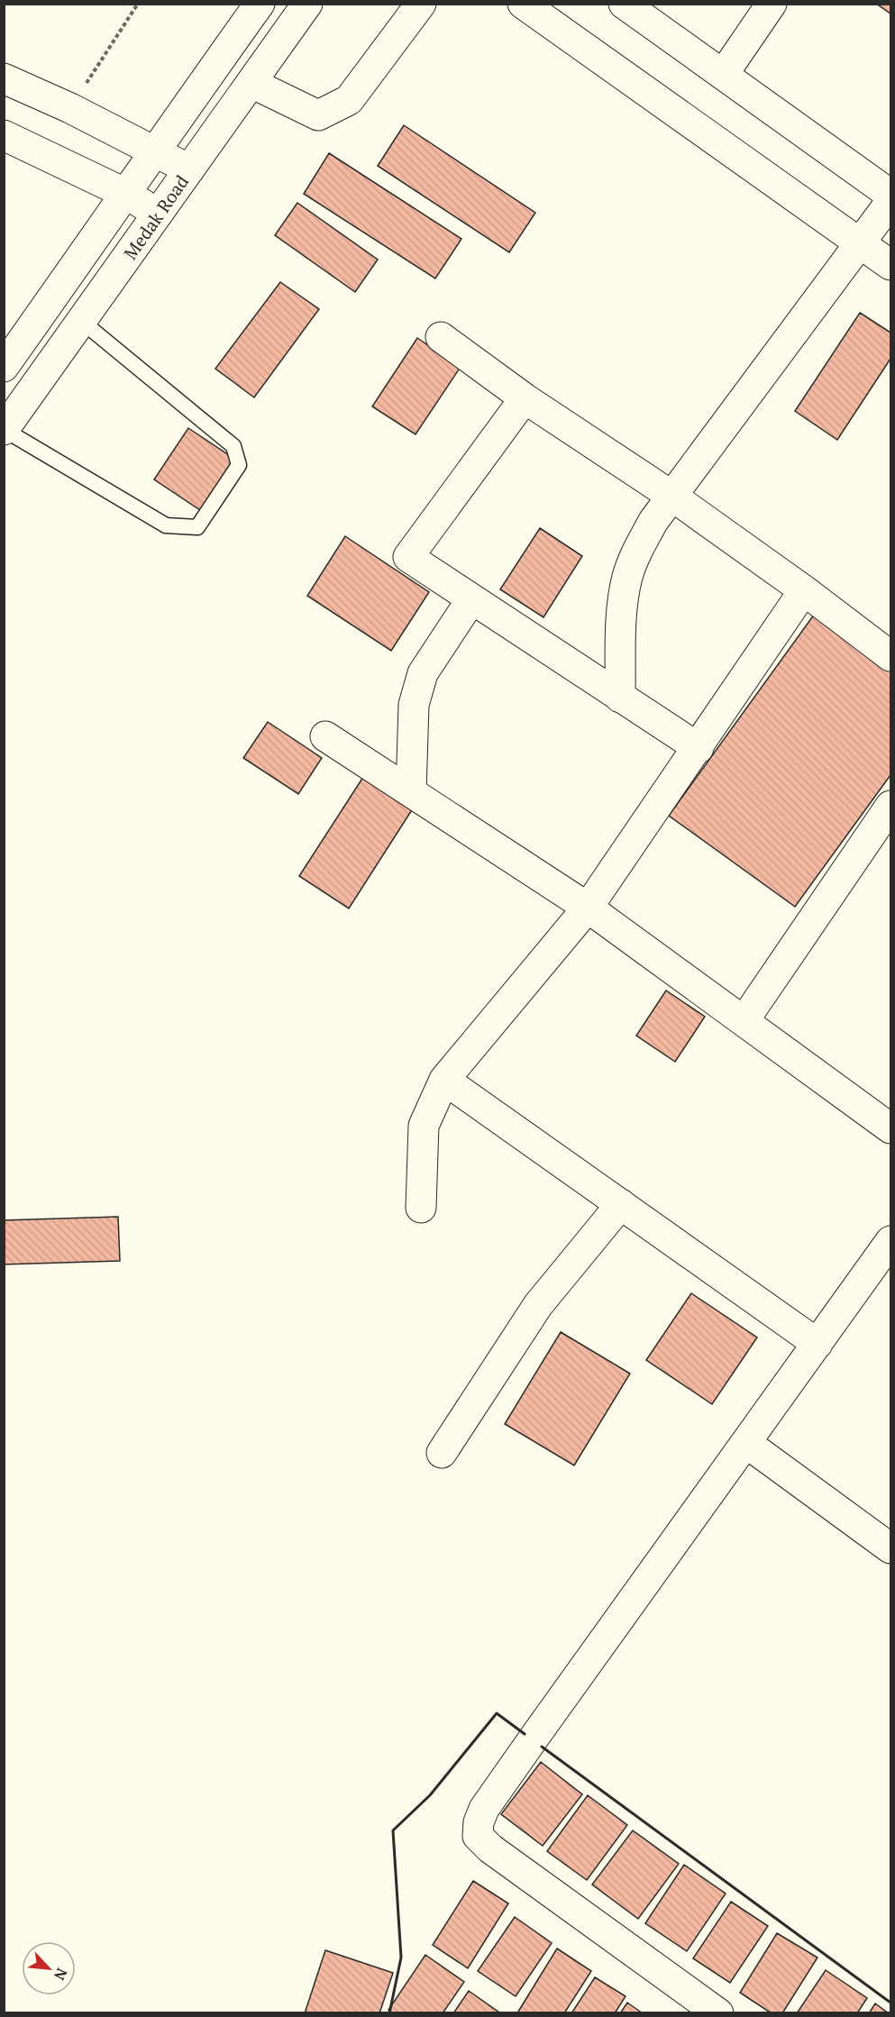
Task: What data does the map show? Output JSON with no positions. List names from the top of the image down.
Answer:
{
  "streets": {
    "street": ["Medak Road"]
  },
  "north": "bottom right"
}
